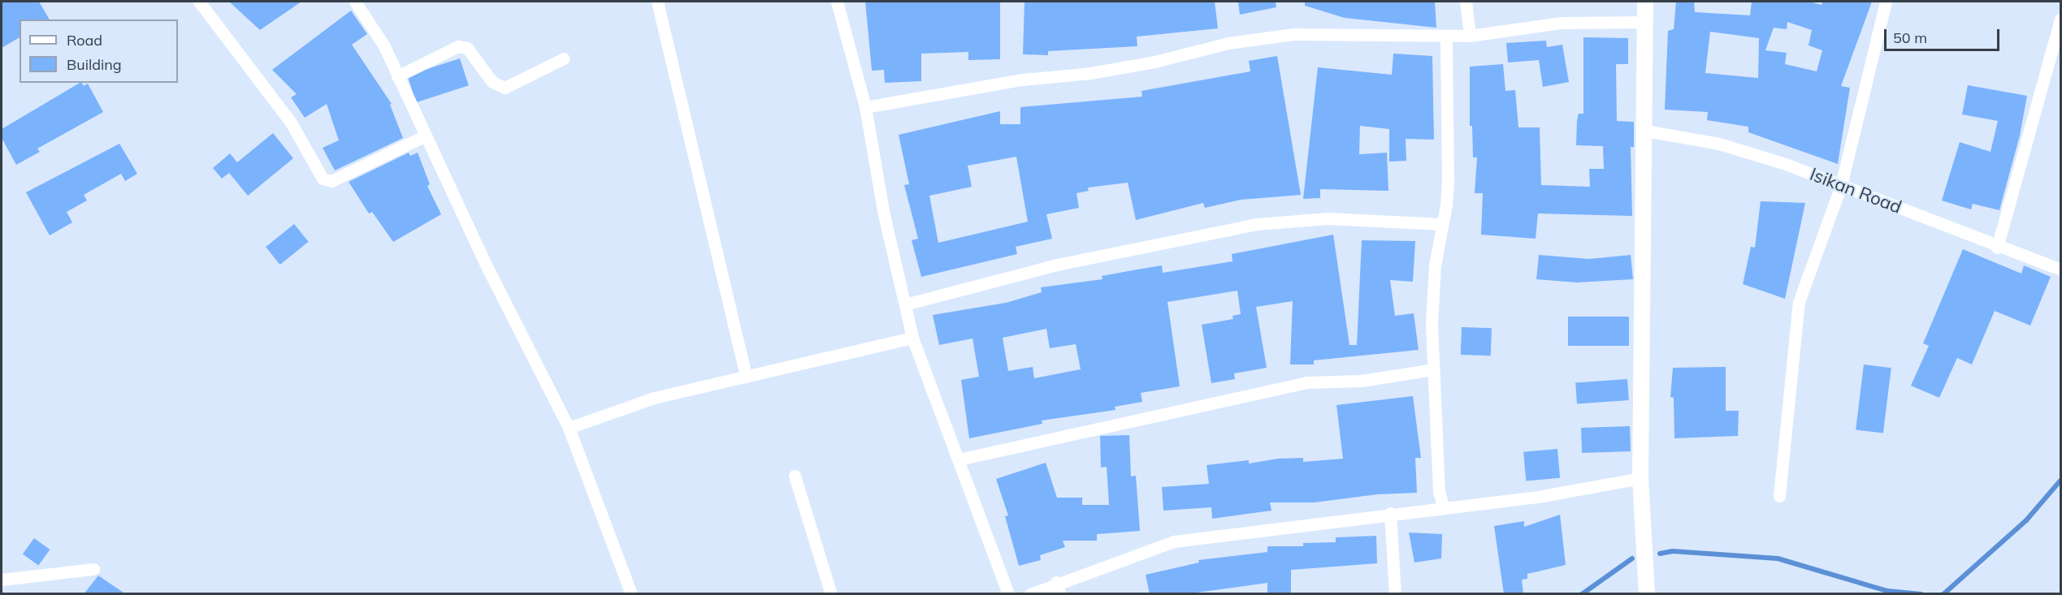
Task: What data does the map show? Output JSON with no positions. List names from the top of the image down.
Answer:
{
  "streets": {
    "street": ["Isikan Road"]
  },
  "legend": ["Road", "Building"],
  "scale_bar": "50 m"
}
